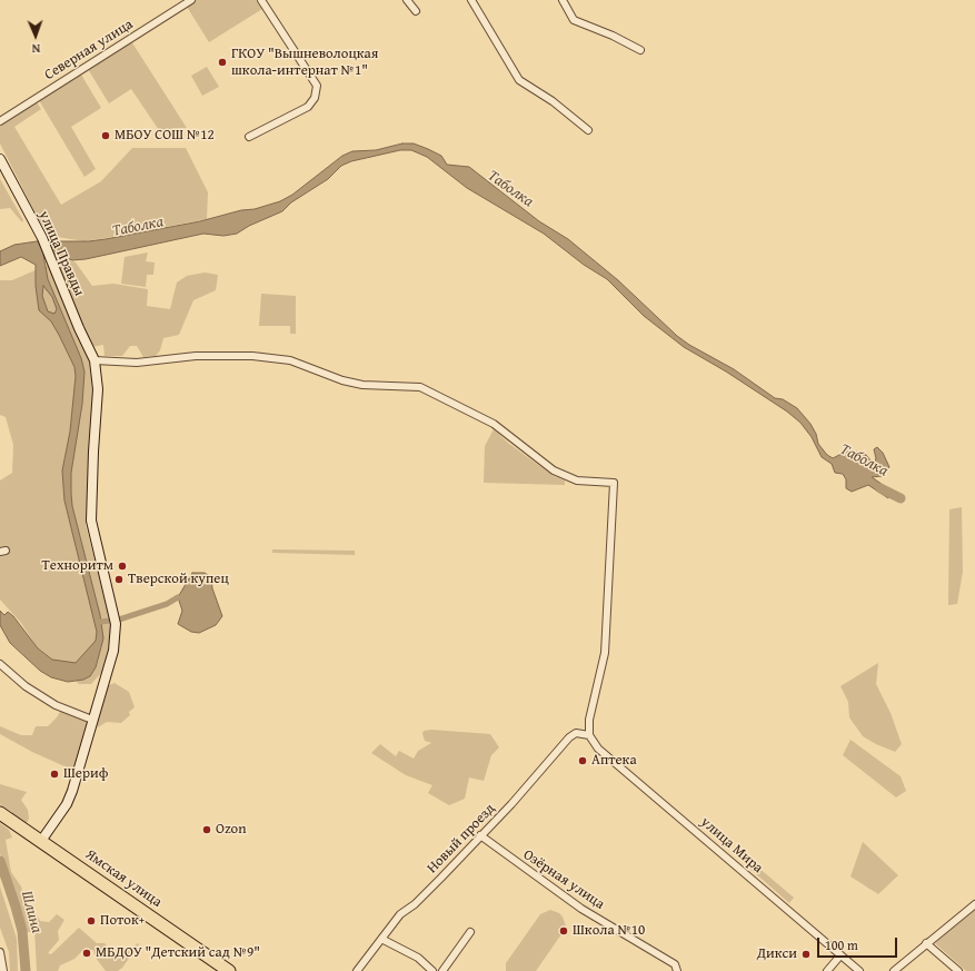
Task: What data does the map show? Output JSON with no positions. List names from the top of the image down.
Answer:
{
  "streets": {
    "highway": ["Ямская улица"],
    "street": [
      "Северная улица",
      "улица Правды",
      "Новый проезд",
      "улица Мира",
      "Озёрная улица"
    ]
  },
  "crossings": [
    ["улица Правды", "Ямская улица"],
    ["Новый проезд", "улица Мира"],
    ["Новый проезд", "Озёрная улица"]
  ],
  "water": ["Таболка", "Шлина"],
  "places": [
    "ГКОУ \"Вышневолоцкая школа-интернат №1\"",
    "МБОУ СОШ №12",
    "Техноритм",
    "Тверской купец",
    "Аптека",
    "Шериф",
    "Ozon",
    "Поток+",
    "Школа №10",
    "МБДОУ \"Детский сад №9\"",
    "Дикси"
  ],
  "scale_bar": "100 m",
  "north": "bottom"
}
